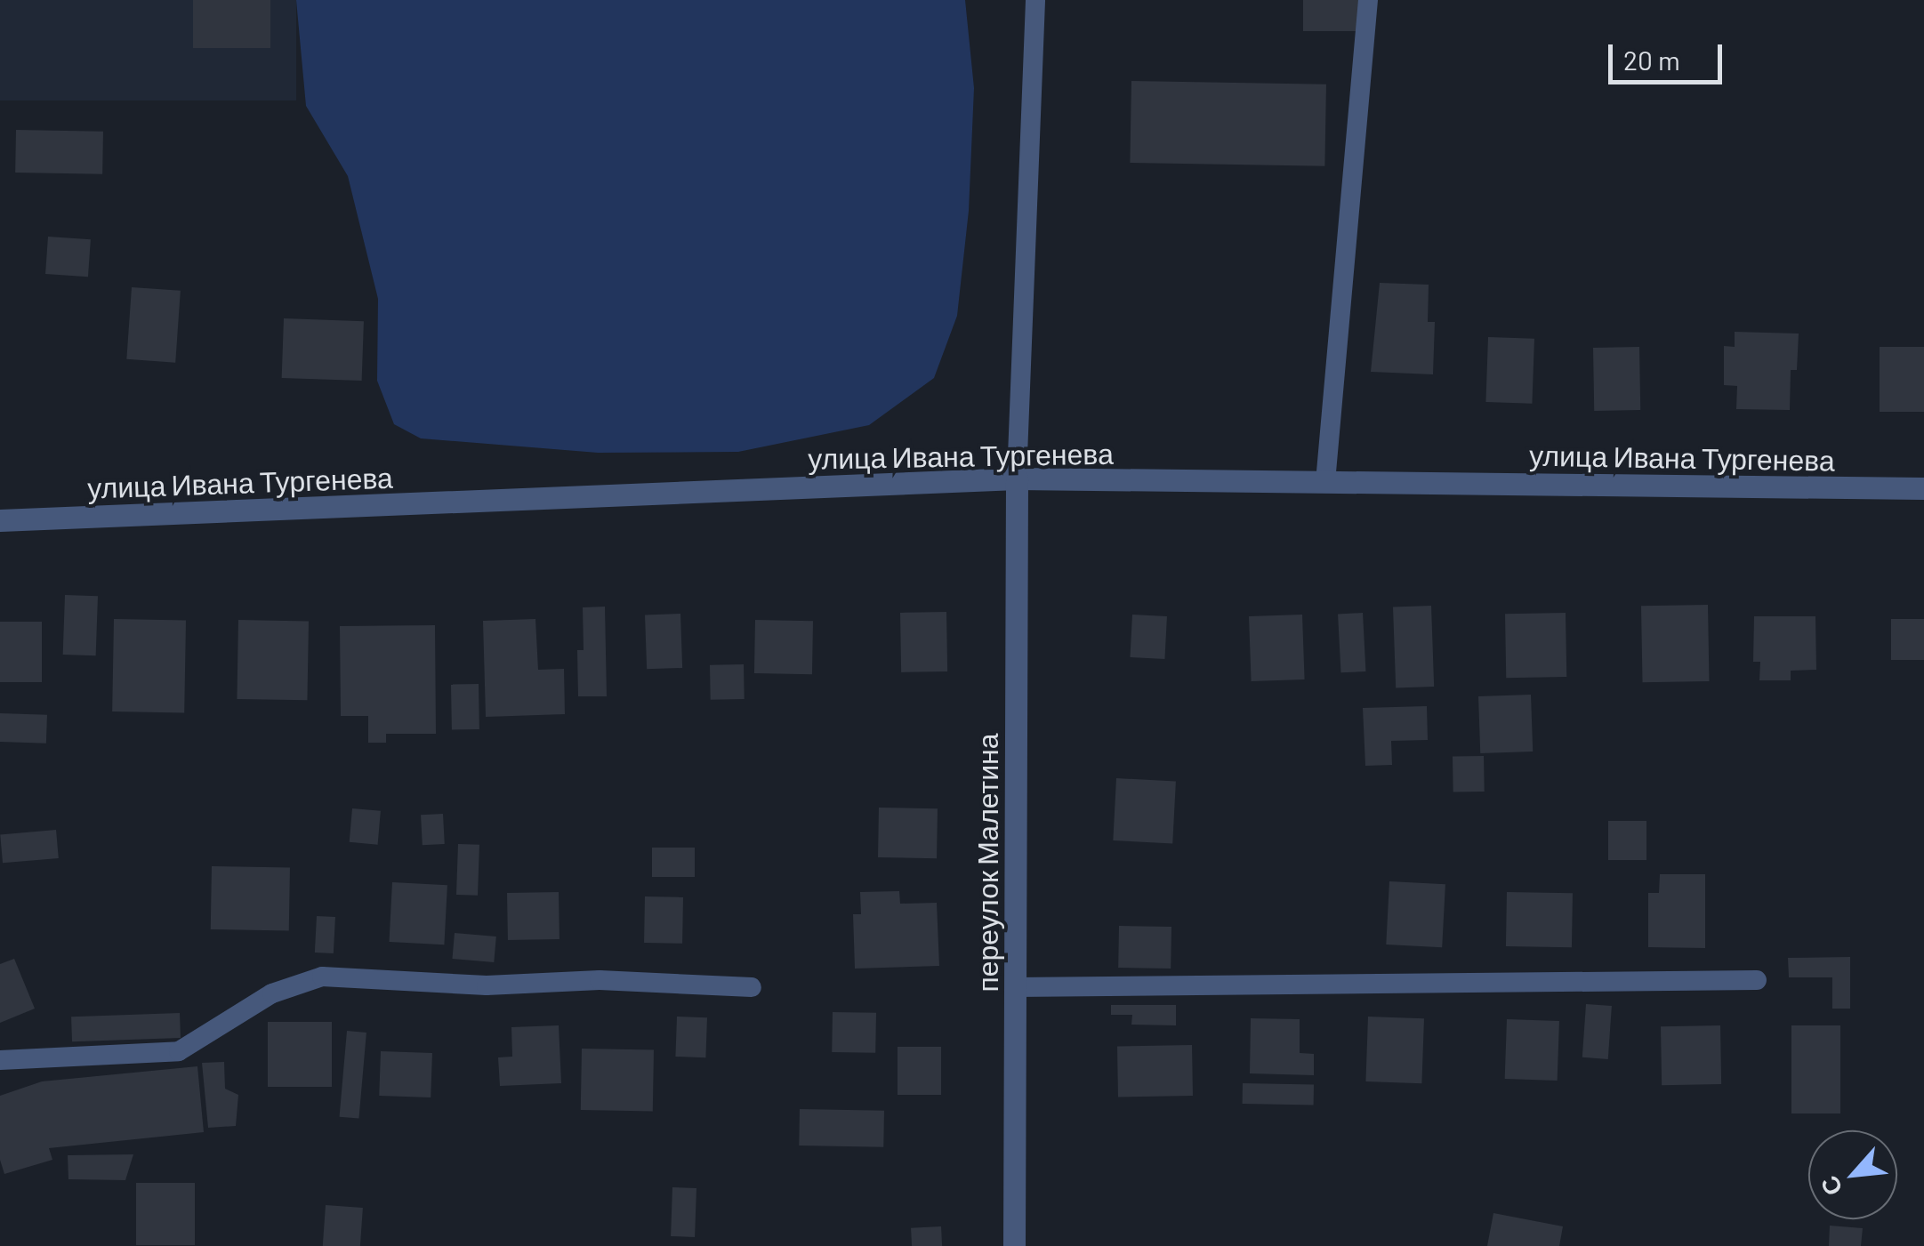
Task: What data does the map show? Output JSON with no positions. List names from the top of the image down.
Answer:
{
  "streets": {
    "street": ["улица Ивана Тургенева", "переулок Малетина"]
  },
  "crossings": [
    ["улица Ивана Тургенева", "переулок Малетина"]
  ],
  "scale_bar": "20 m",
  "north": "bottom left"
}
